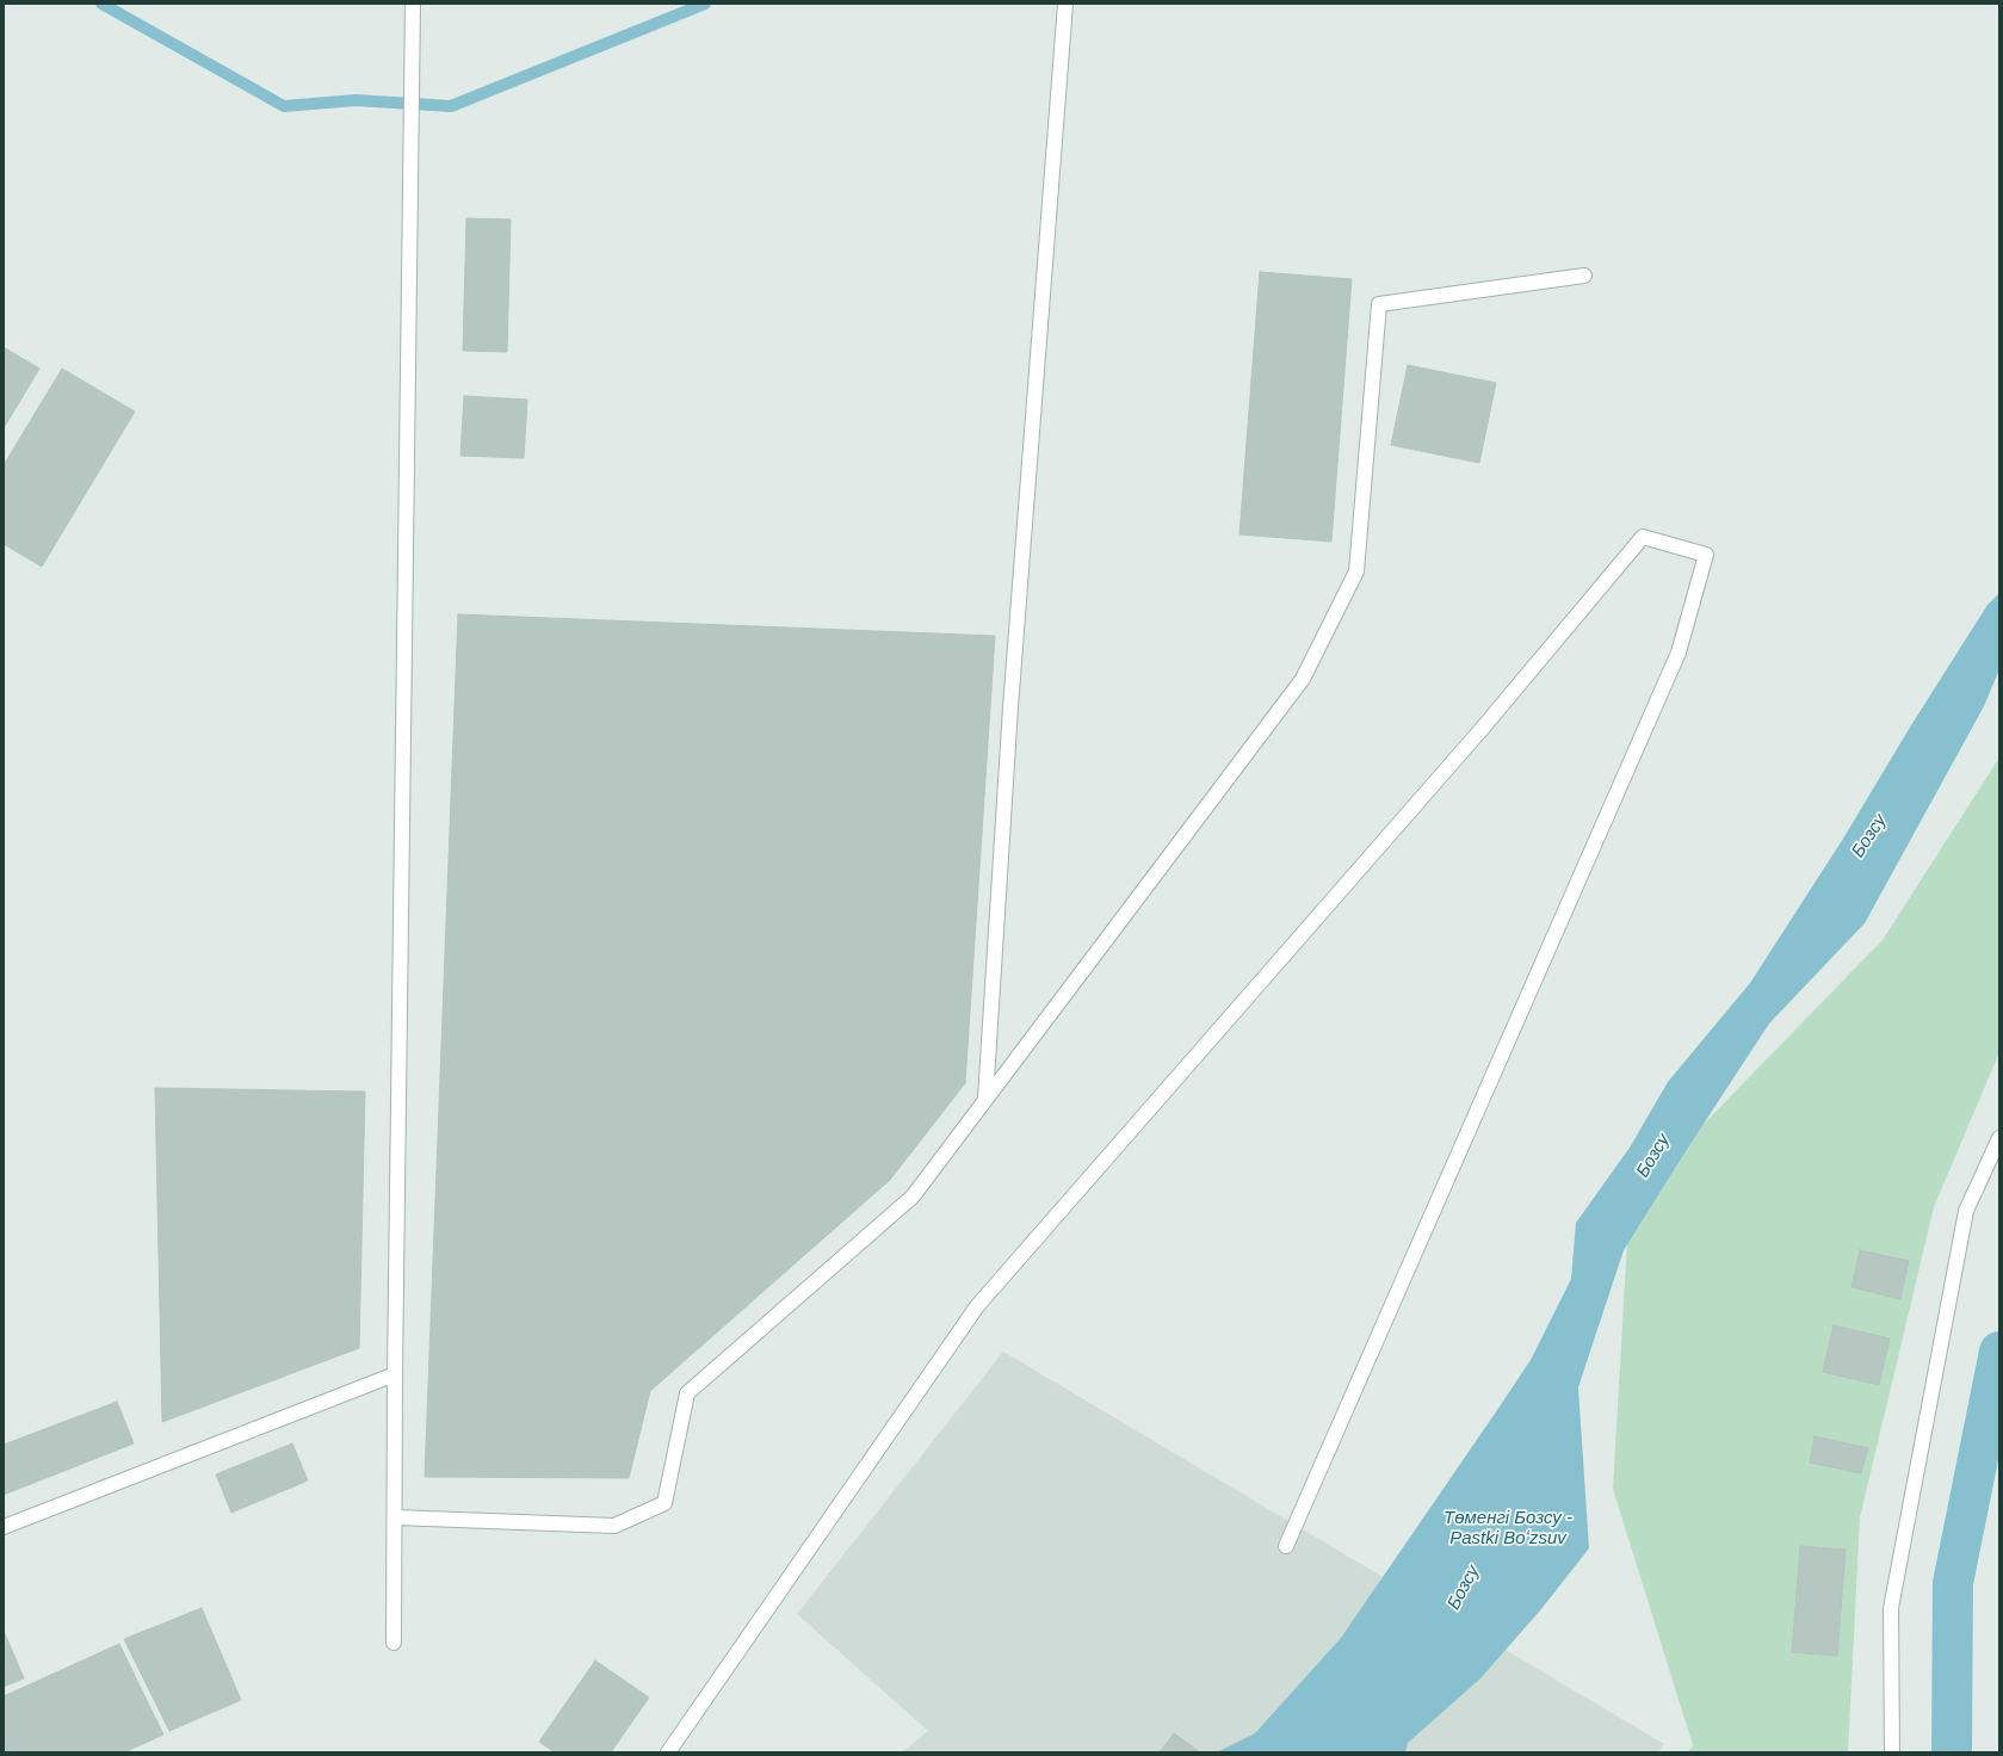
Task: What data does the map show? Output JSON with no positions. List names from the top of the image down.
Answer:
{
  "water": ["Бозсу", "Төменгі Бозсу - Pastki Boʻzsuv"]
}
